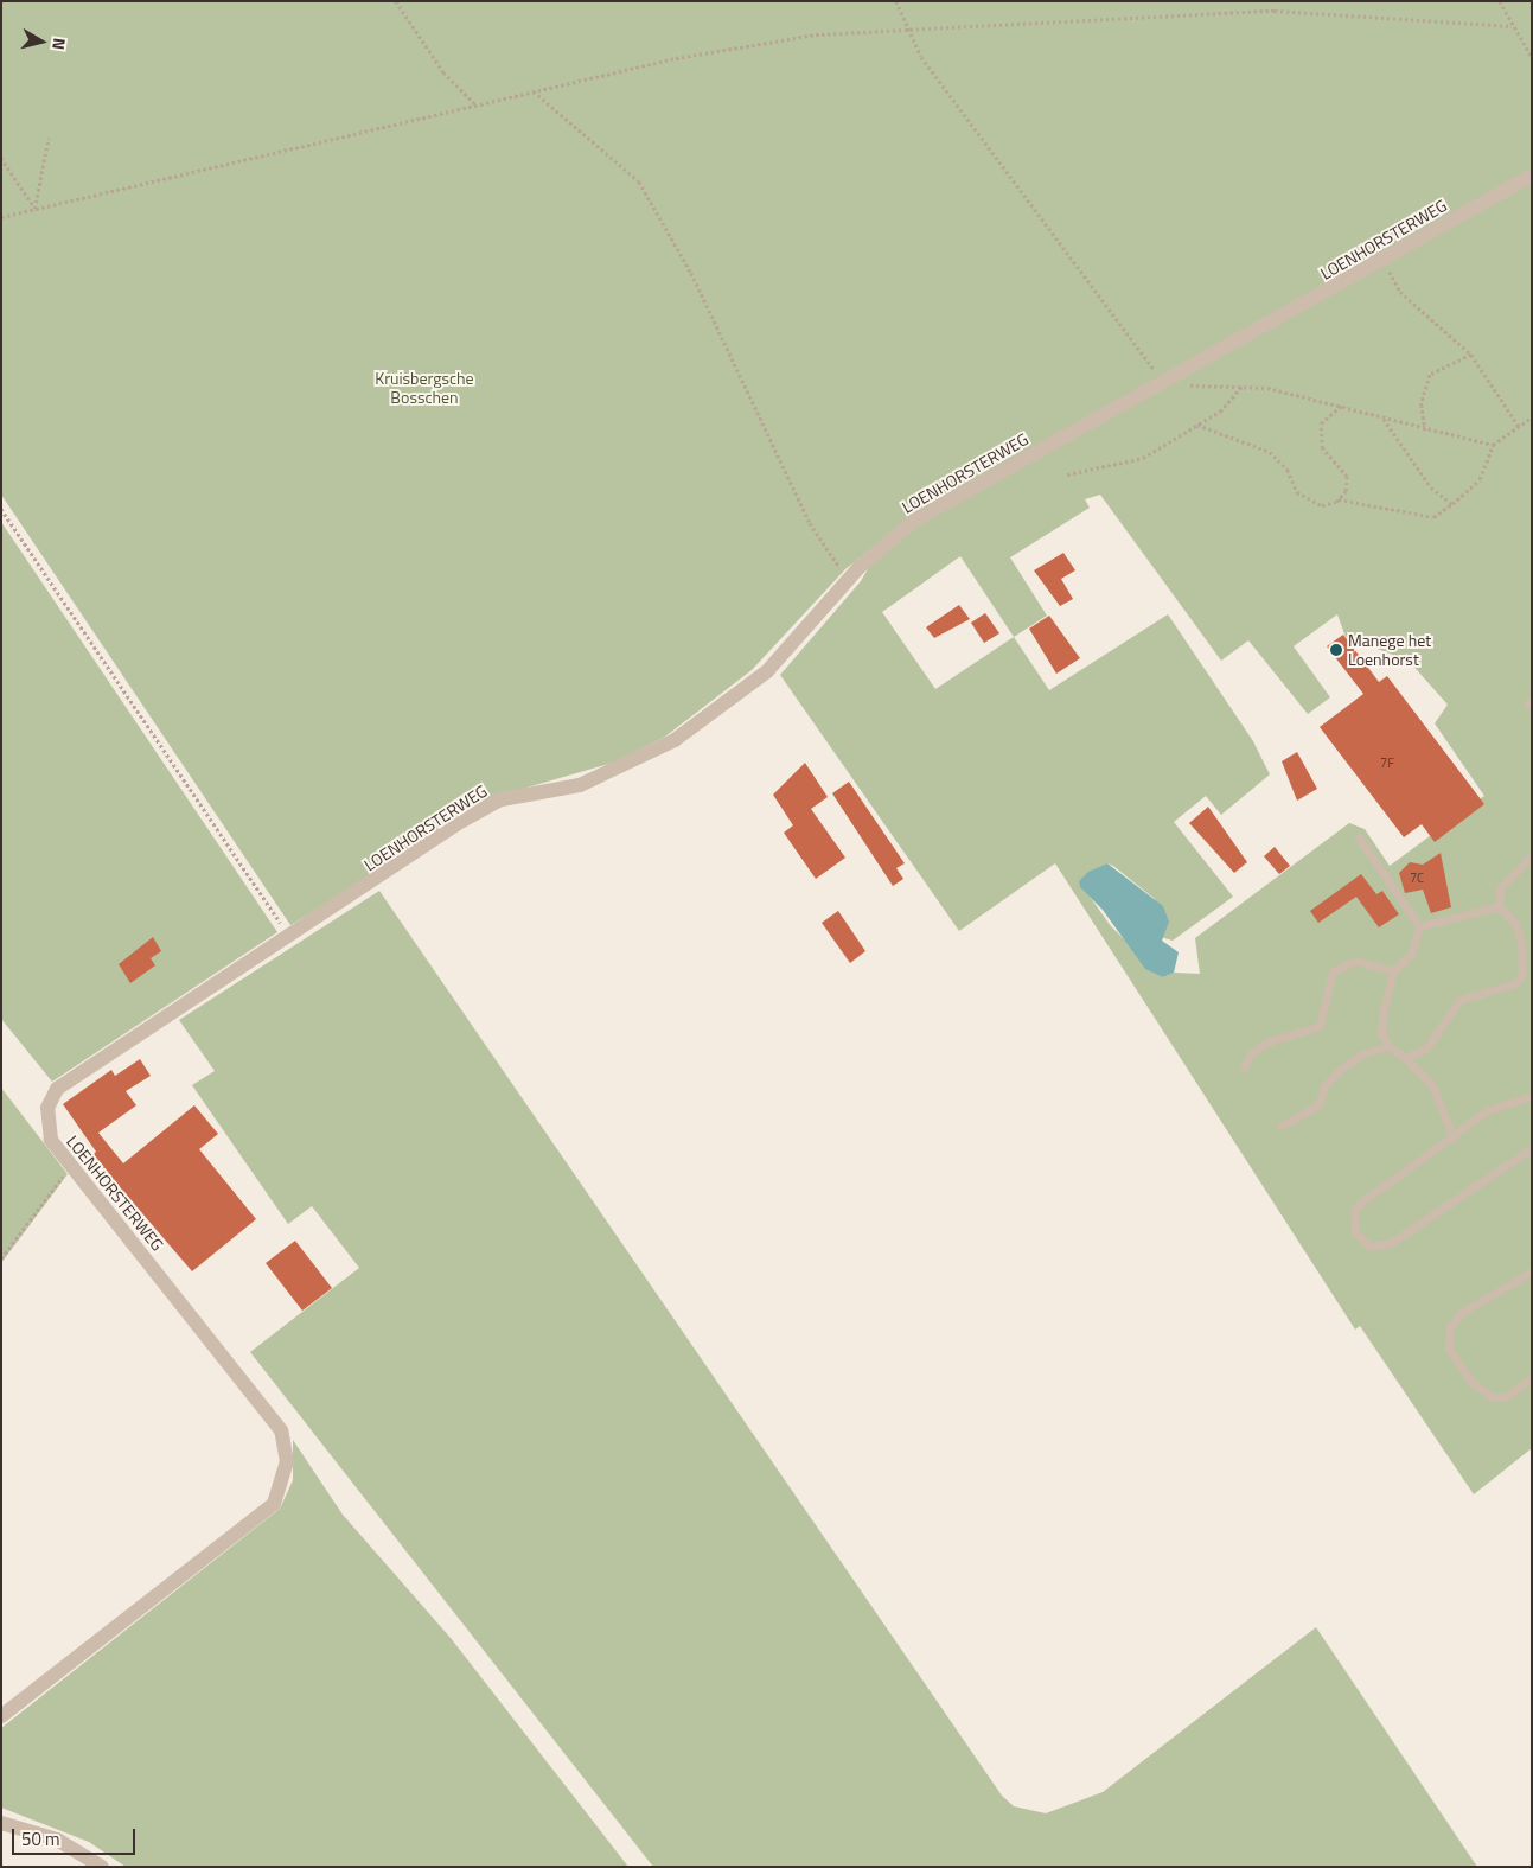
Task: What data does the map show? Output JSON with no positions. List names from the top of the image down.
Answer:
{
  "streets": {
    "street": ["LOENHORSTERWEG"]
  },
  "parks": ["Kruisbergsche Bosschen"],
  "places": ["Manege het Loenhorst"],
  "house_numbers": ["7F", "7C"],
  "scale_bar": "50 m",
  "north": "right"
}
